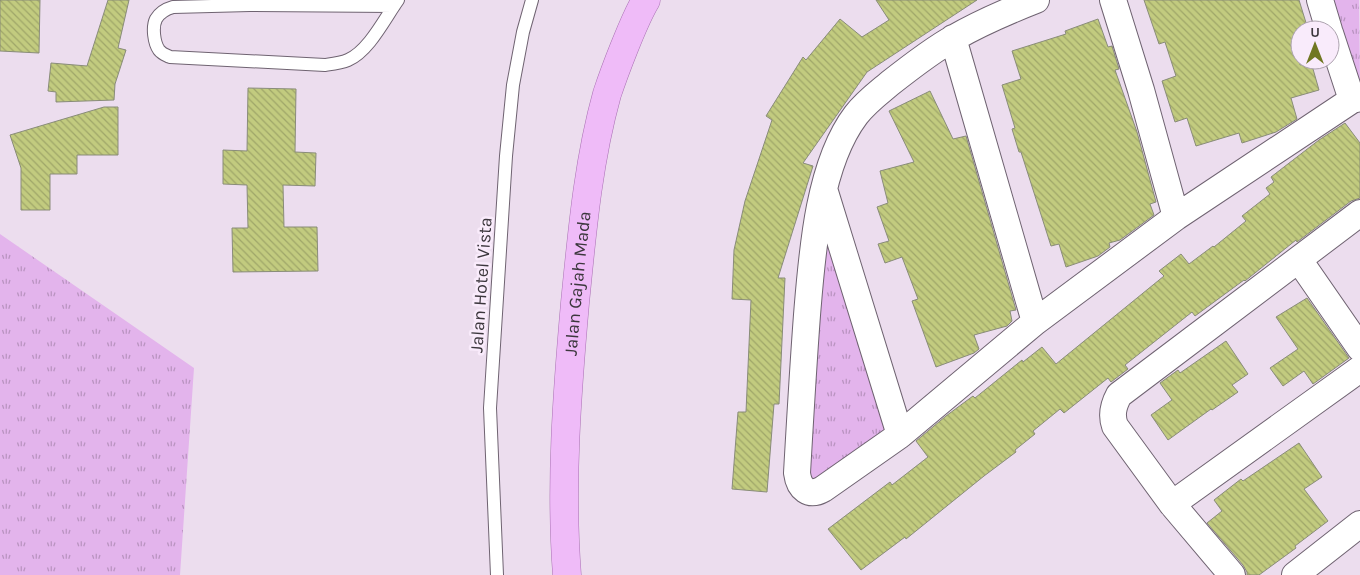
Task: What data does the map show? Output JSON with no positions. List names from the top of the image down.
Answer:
{
  "streets": {
    "main road": ["Jalan Gajah Mada"],
    "lane": ["Jalan Hotel Vista"]
  },
  "north": "top"
}
